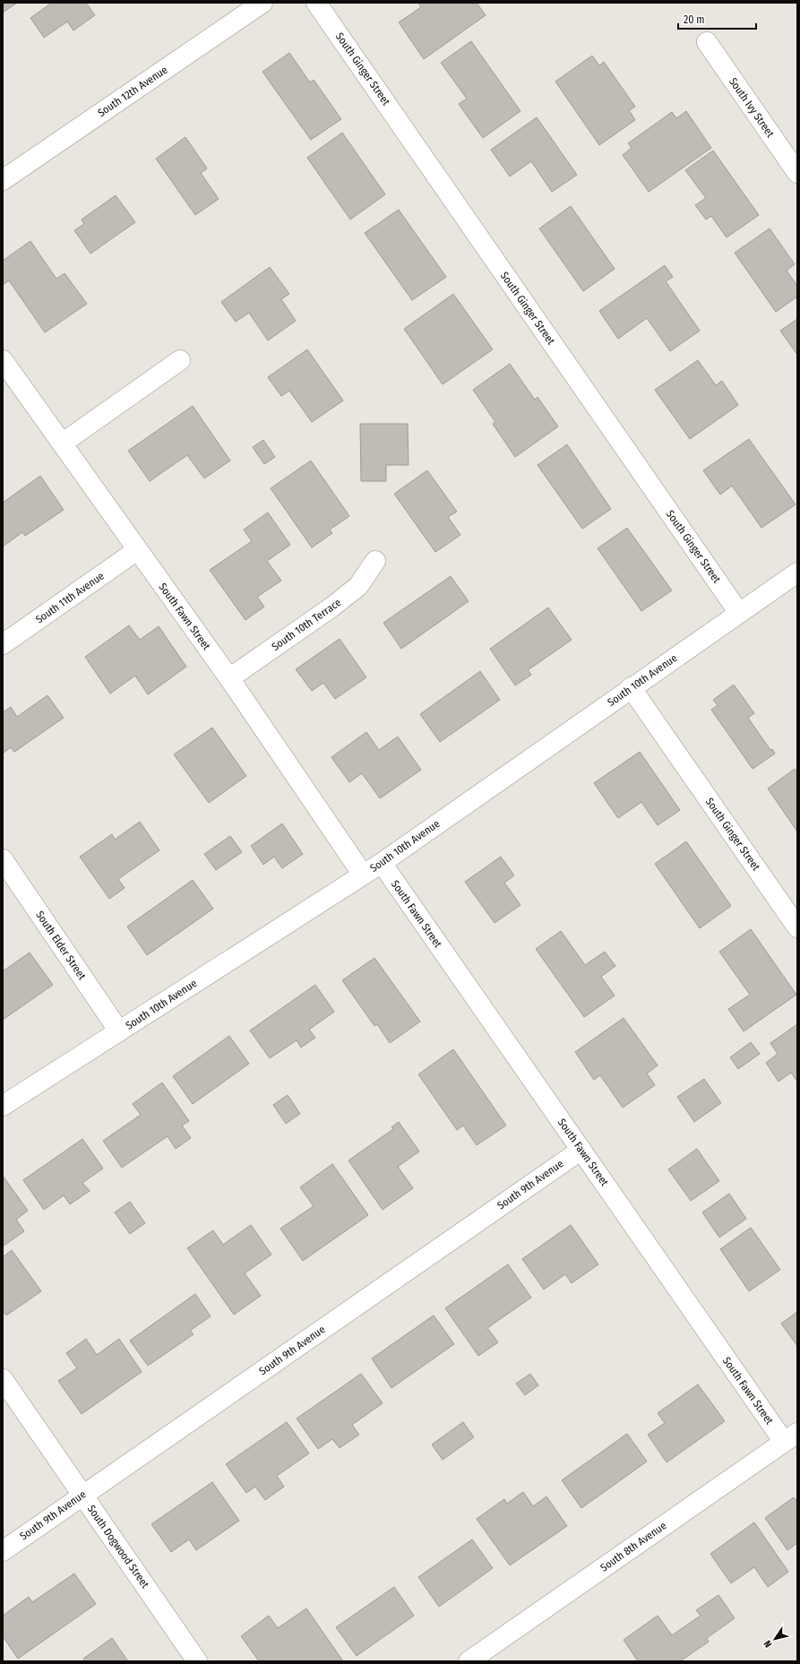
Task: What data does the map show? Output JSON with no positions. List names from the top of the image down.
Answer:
{
  "streets": {
    "street": [
      "South Ginger Street",
      "South 12th Avenue",
      "South Ivy Street",
      "South 11th Avenue",
      "South Fawn Street",
      "South 10th Terrace",
      "South 10th Avenue",
      "South Elder Street",
      "South 9th Avenue",
      "South Dogwood Street",
      "South 8th Avenue"
    ]
  },
  "crossings": [
    ["South Ginger Street", "South 10th Avenue"],
    ["South 11th Avenue", "South Fawn Street"],
    ["South Fawn Street", "South 10th Terrace"],
    ["South Fawn Street", "South 10th Avenue"],
    ["South Fawn Street", "South 9th Avenue"],
    ["South Fawn Street", "South 8th Avenue"],
    ["South 10th Avenue", "South Elder Street"],
    ["South 9th Avenue", "South Dogwood Street"]
  ],
  "scale_bar": "20 m",
  "north": "bottom left"
}
